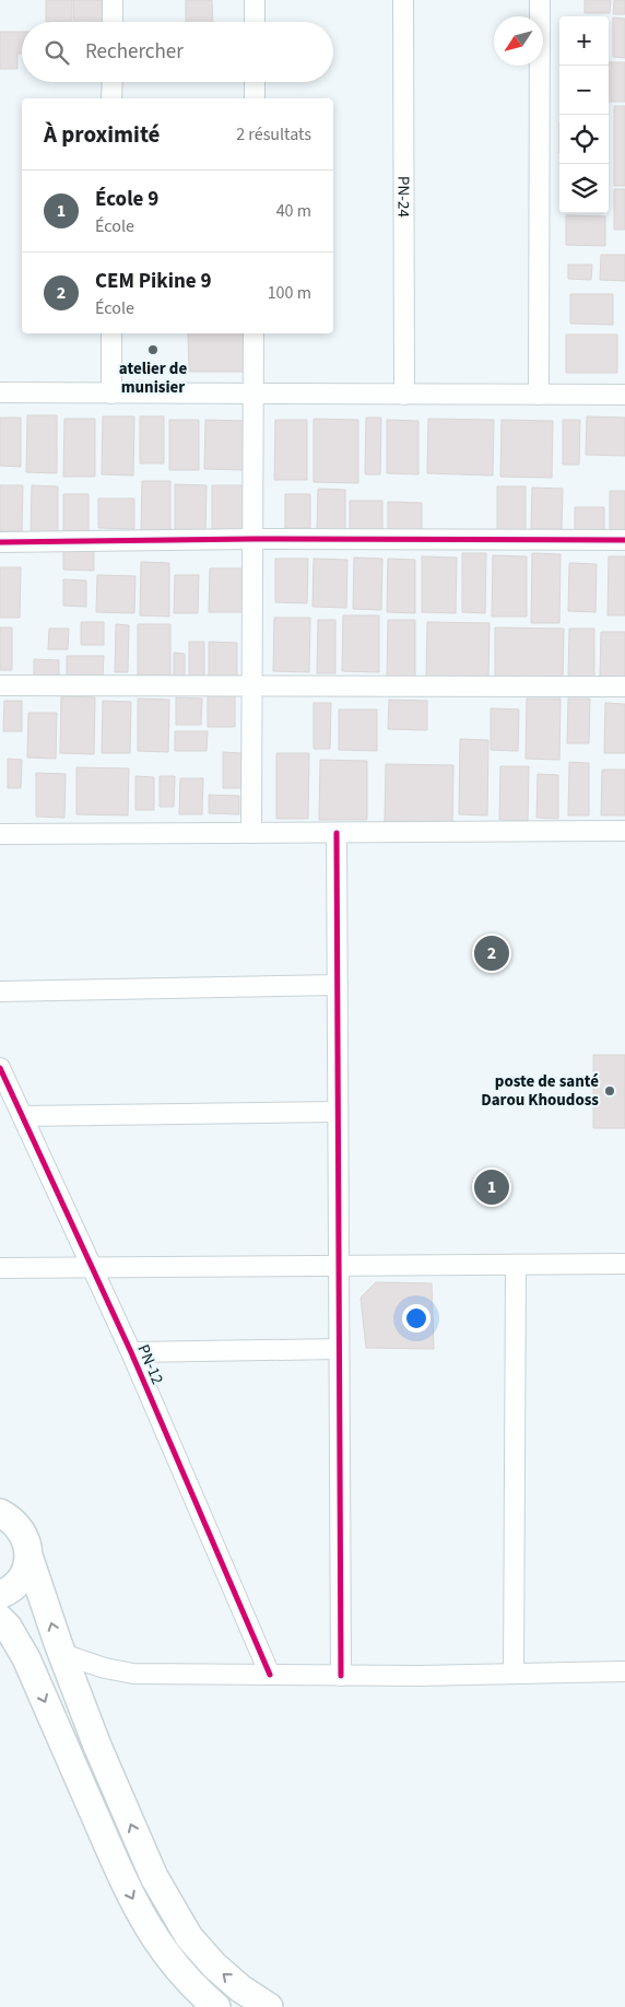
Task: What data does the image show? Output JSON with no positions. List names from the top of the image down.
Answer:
{
  "streets": {
    "street": ["PN-24", "PN-12"]
  },
  "places": ["atelier de munisier", "poste de santé Darou Khoudoss"],
  "north": "bottom left",
  "page": {
    "map_buttons": ["+", "−"],
    "search": "Rechercher",
    "heading": ["À proximité", "2 résultats"],
    "list": [
      {
        "mark": "1",
        "name": "École 9",
        "note": "École",
        "value": "40 m"
      },
      {
        "mark": "2",
        "name": "CEM Pikine 9",
        "note": "École",
        "value": "100 m"
      }
    ],
    "pins": ["2", "1"]
  }
}
